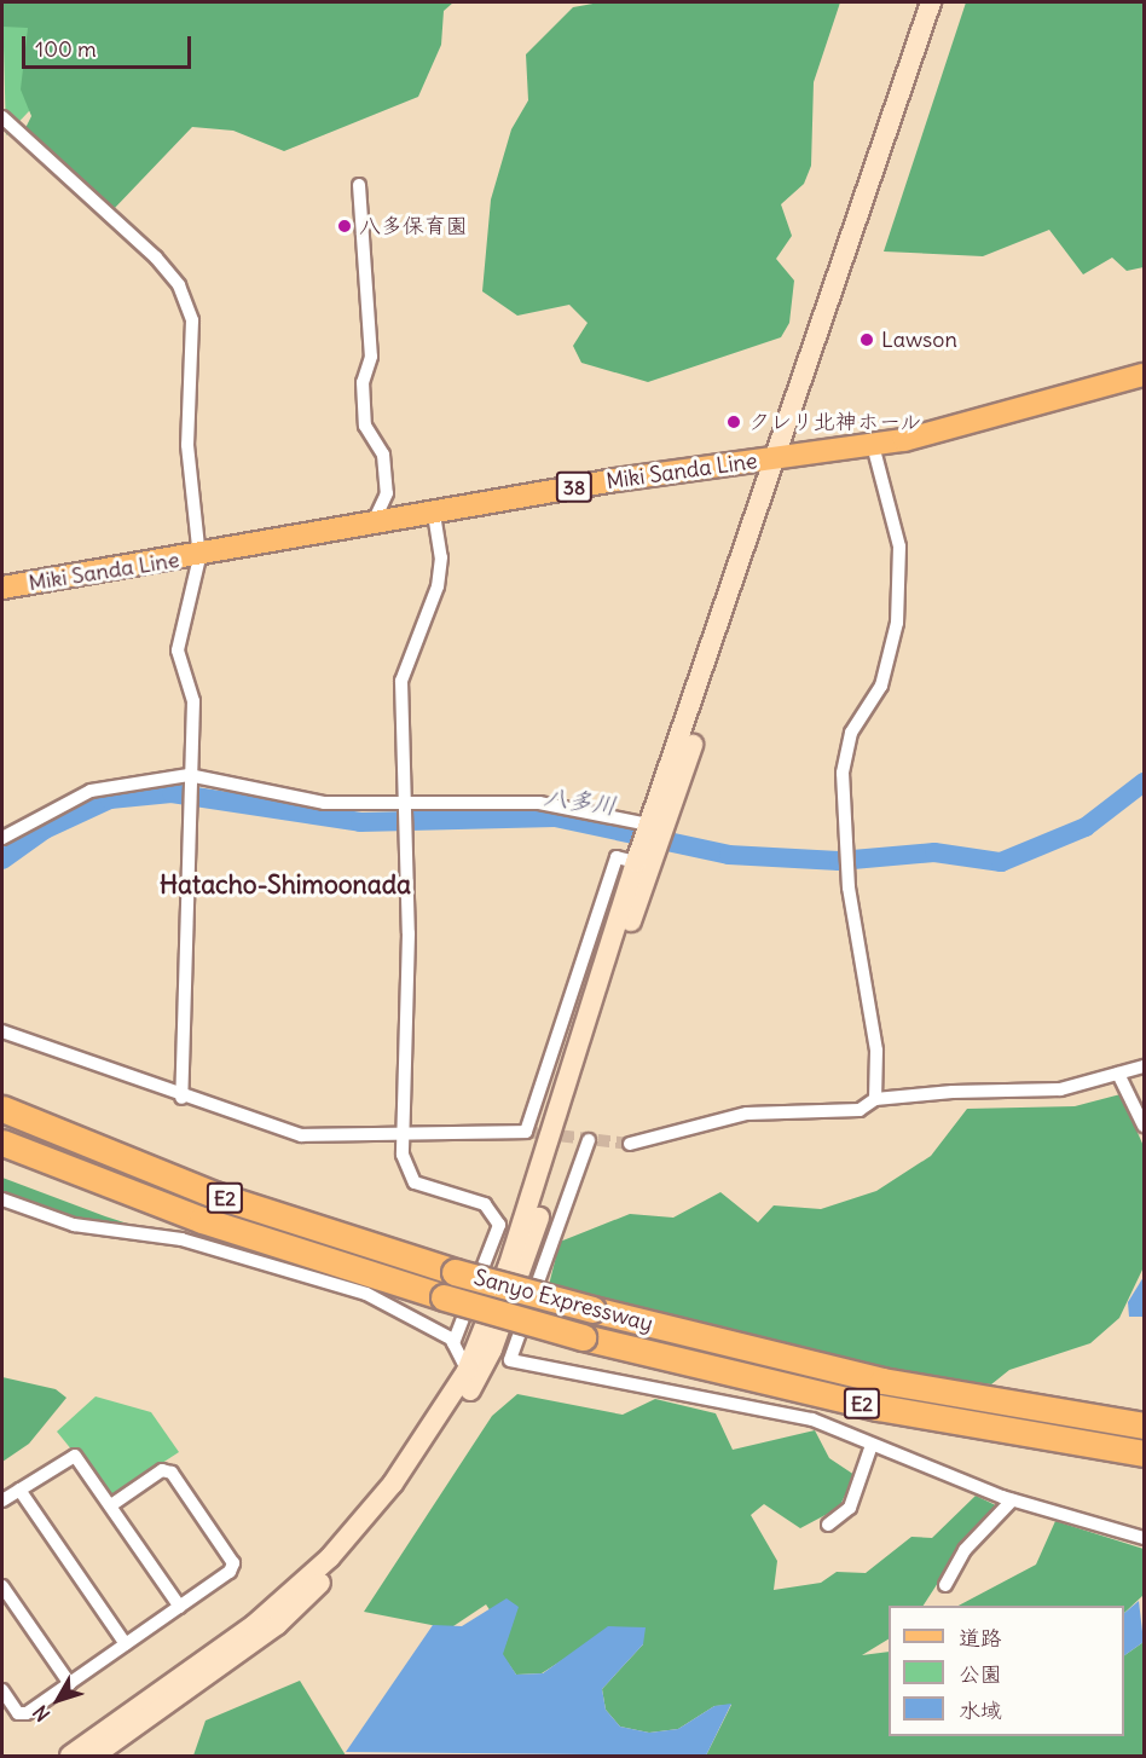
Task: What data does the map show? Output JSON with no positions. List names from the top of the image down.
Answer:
{
  "streets": {
    "highway": ["E2", "Sanyo Expressway"],
    "main road": ["Miki Sanda Line", "38"]
  },
  "districts": ["Hatacho-Shimoonada"],
  "water": ["八多川"],
  "places": ["八多保育園", "Lawson", "クレリ北神ホール"],
  "legend": ["道路", "公園", "水域"],
  "scale_bar": "100 m",
  "north": "bottom left"
}
